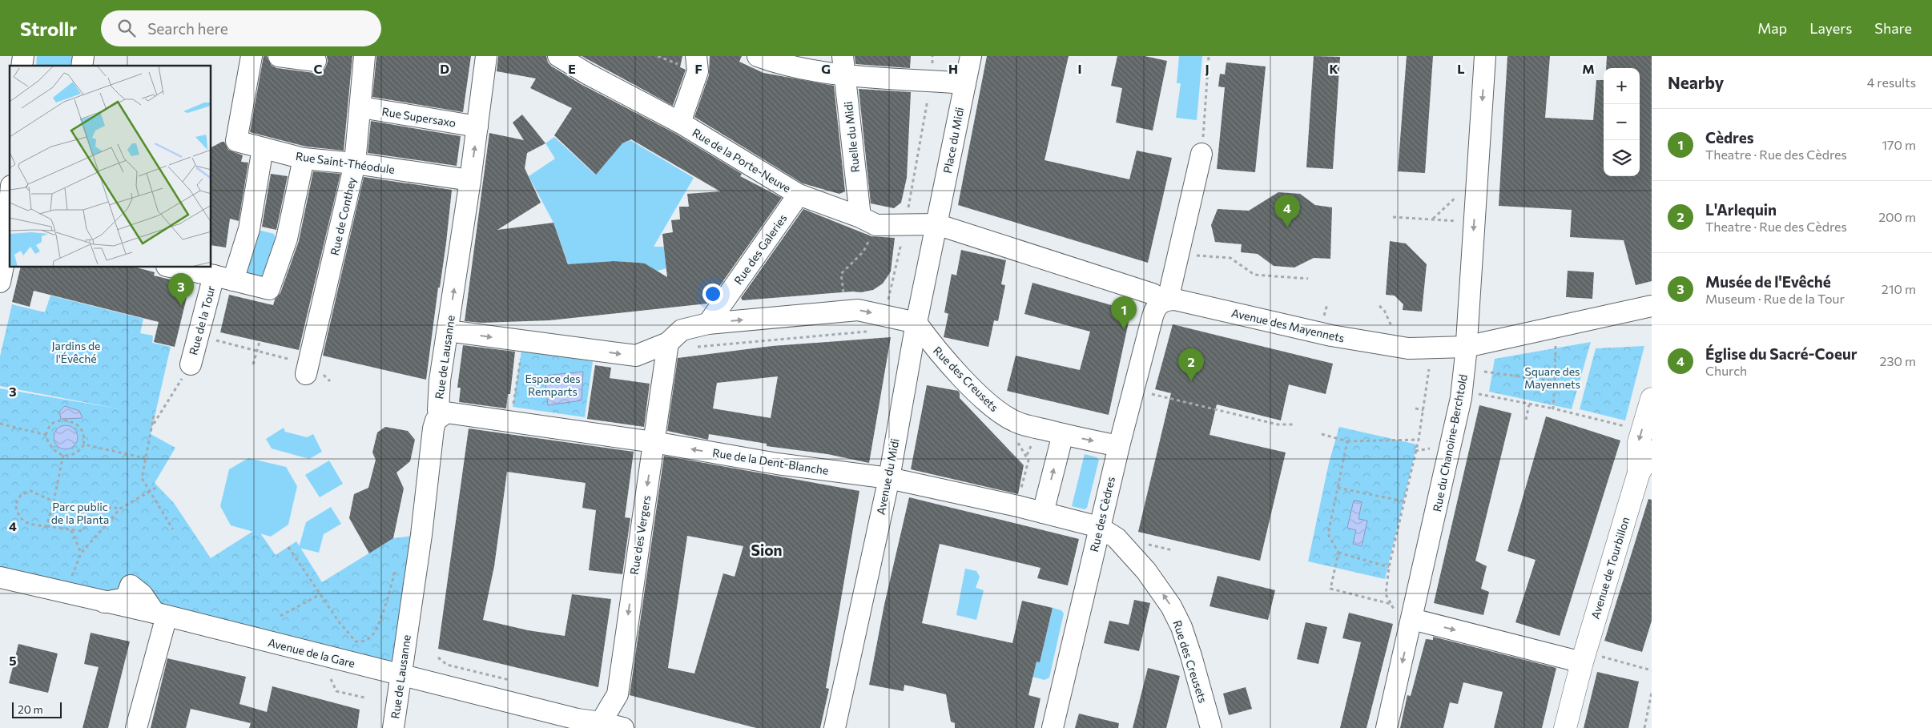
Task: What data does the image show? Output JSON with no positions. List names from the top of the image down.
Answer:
{
  "streets": {
    "main road": ["Avenue de Tourbillon"],
    "street": [
      "Rue Supersaxo",
      "Ruelle du Midi",
      "Place du Midi",
      "Rue de la Porte-Neuve",
      "Rue Saint-Théodule",
      "Rue de Conthey",
      "Rue des Galeries",
      "Rue de la Tour",
      "Avenue des Mayennets",
      "Rue de Lausanne",
      "Rue des Creusets",
      "Rue du Chanoine-Berchtold",
      "Rue de la Dent-Blanche",
      "Avenue du Midi",
      "Rue des Cèdres",
      "Rue des Vergers",
      "Avenue de la Gare"
    ]
  },
  "crossings": [
    ["Rue Supersaxo", "Rue de Conthey"],
    ["Rue Supersaxo", "Rue de Lausanne"],
    ["Ruelle du Midi", "Rue de la Porte-Neuve"],
    ["Place du Midi", "Rue de la Porte-Neuve"],
    ["Place du Midi", "Avenue des Mayennets"],
    ["Place du Midi", "Avenue du Midi"],
    ["Rue de la Porte-Neuve", "Rue des Galeries"],
    ["Rue de la Porte-Neuve", "Avenue des Mayennets"],
    ["Rue de la Porte-Neuve", "Avenue du Midi"],
    ["Rue Saint-Théodule", "Rue de Conthey"],
    ["Rue Saint-Théodule", "Rue de la Tour"],
    ["Rue Saint-Théodule", "Rue de Lausanne"],
    ["Avenue des Mayennets", "Rue du Chanoine-Berchtold"],
    ["Avenue des Mayennets", "Avenue du Midi"],
    ["Avenue des Mayennets", "Rue des Cèdres"],
    ["Rue de Lausanne", "Rue de la Dent-Blanche"],
    ["Rue de Lausanne", "Avenue de la Gare"],
    ["Rue des Creusets", "Rue de la Dent-Blanche"],
    ["Rue des Creusets", "Avenue du Midi"],
    ["Rue des Creusets", "Rue des Cèdres"],
    ["Rue de la Dent-Blanche", "Avenue du Midi"],
    ["Rue de la Dent-Blanche", "Rue des Cèdres"],
    ["Rue de la Dent-Blanche", "Rue des Vergers"],
    ["Rue des Vergers", "Avenue de la Gare"]
  ],
  "one_way": ["Rue du Chanoine-Berchtold", "Rue des Vergers"],
  "districts": ["Sion"],
  "parks": [
    "Jardins de l'Évêché",
    "Square des Mayennets",
    "Espace des Remparts",
    "Parc public de la Planta"
  ],
  "scale_bar": "20 m",
  "page": {
    "header": "Strollr",
    "search": "Search here",
    "nav": ["Map", "Layers", "Share"],
    "heading": ["Nearby", "4 results"],
    "map_buttons": ["+", "−"],
    "list": [
      {
        "mark": "1",
        "name": "Cèdres",
        "note": "Theatre · Rue des Cèdres",
        "value": "170 m"
      },
      {
        "mark": "2",
        "name": "L'Arlequin",
        "note": "Theatre · Rue des Cèdres",
        "value": "200 m"
      },
      {
        "mark": "3",
        "name": "Musée de l'Evêché",
        "note": "Museum · Rue de la Tour",
        "value": "210 m"
      },
      {
        "mark": "4",
        "name": "Église du Sacré-Coeur",
        "note": "Church",
        "value": "230 m"
      }
    ],
    "pins": [
      "4",
      "3",
      "1",
      "2"
    ],
    "scale": "20 m"
  },
  "grid": {
    "columns": [
      "C",
      "D",
      "E",
      "F",
      "G",
      "H",
      "I",
      "J",
      "K",
      "L",
      "M"
    ],
    "rows": ["3", "4", "5"]
  }
}
